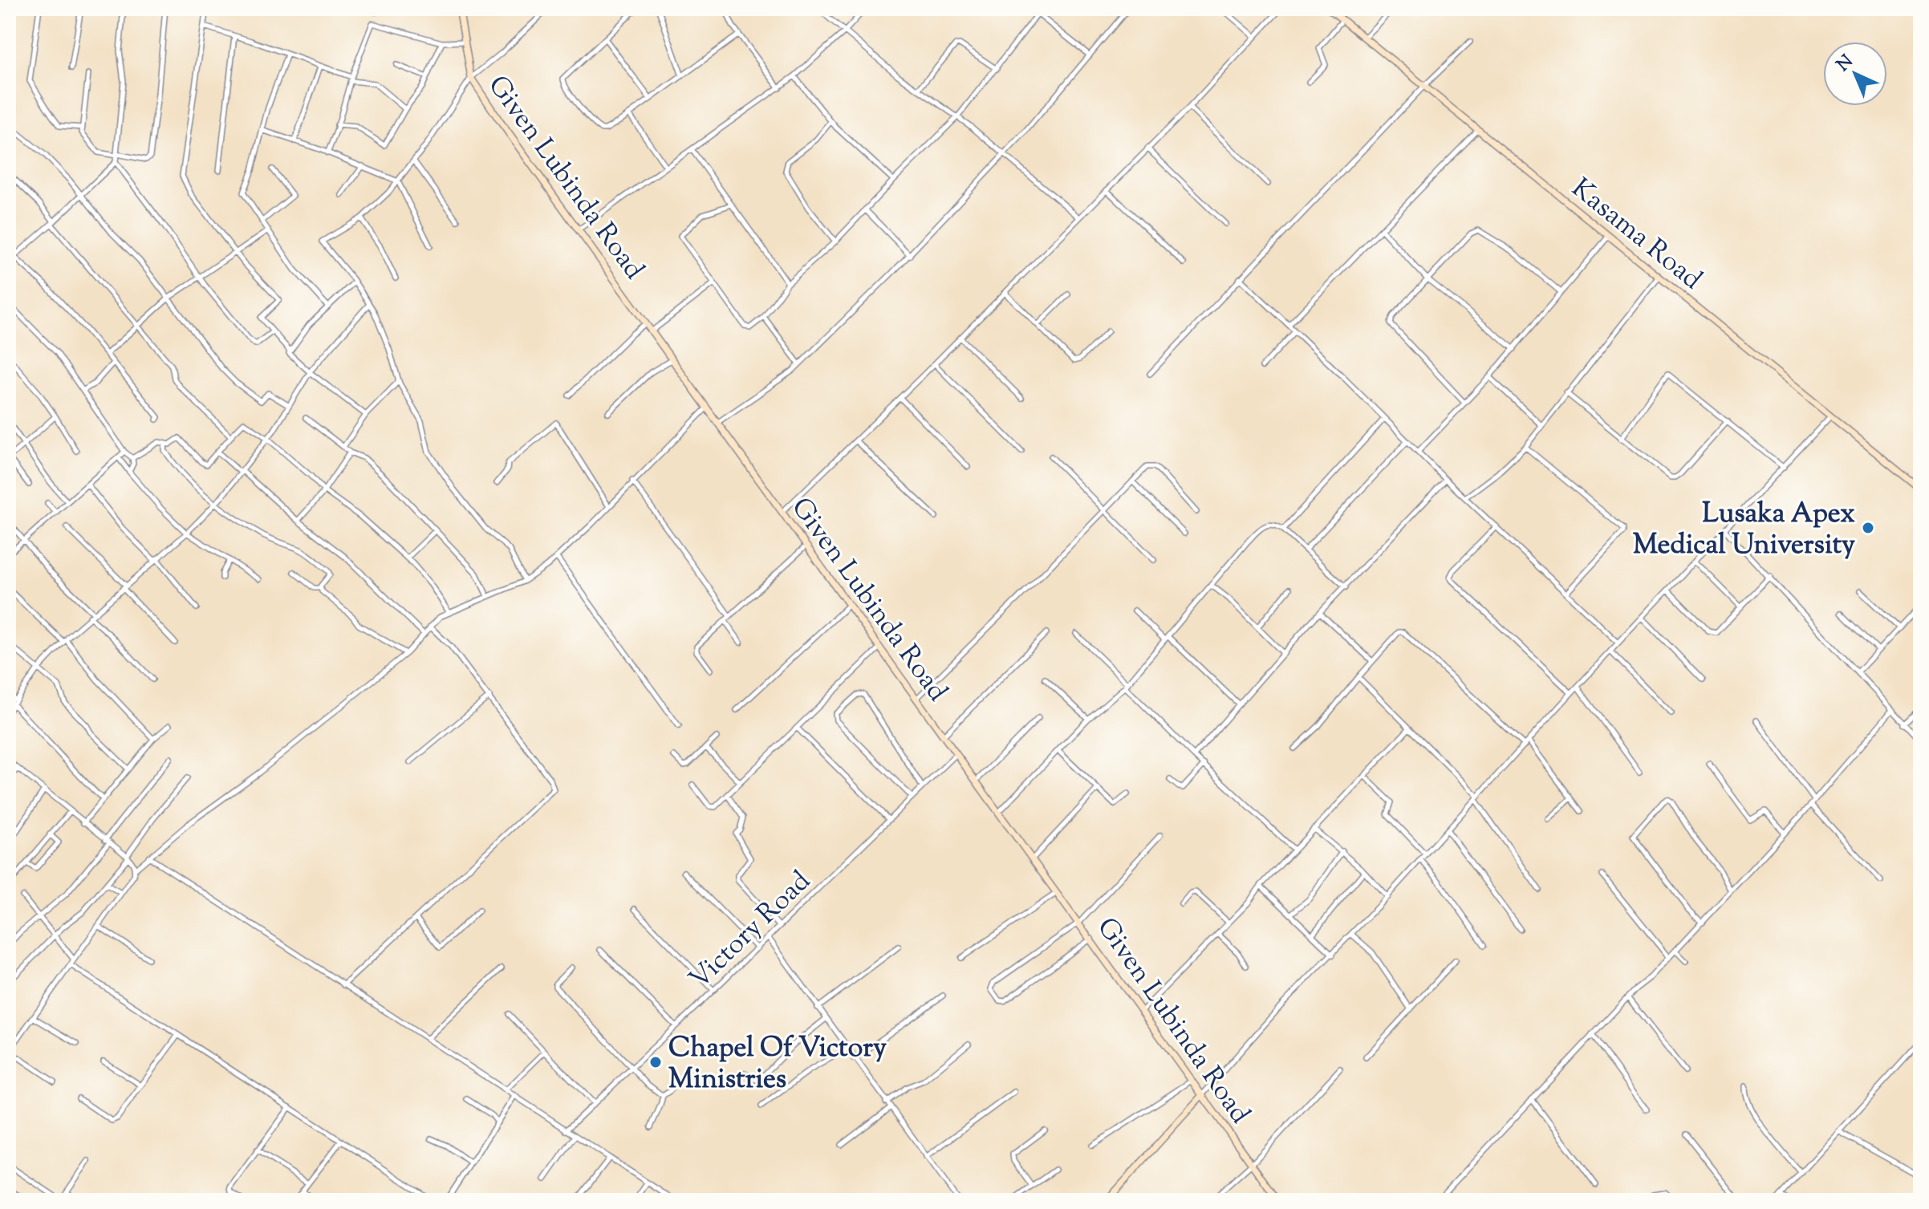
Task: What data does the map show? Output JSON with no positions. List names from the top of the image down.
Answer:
{
  "streets": {
    "street": ["Given Lubinda Road", "Kasama Road", "Victory Road"]
  },
  "crossings": [
    ["Given Lubinda Road", "Victory Road"]
  ],
  "places": ["Lusaka Apex Medical University", "Chapel Of Victory Ministries"],
  "north": "top left"
}
